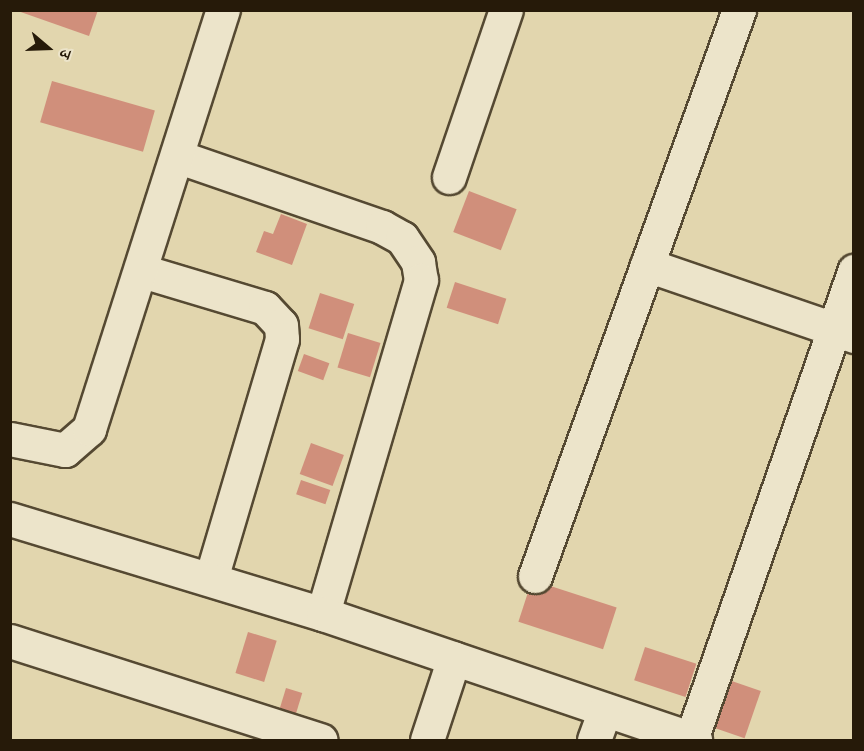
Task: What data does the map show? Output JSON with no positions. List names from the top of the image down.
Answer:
{
  "north": "right"
}
